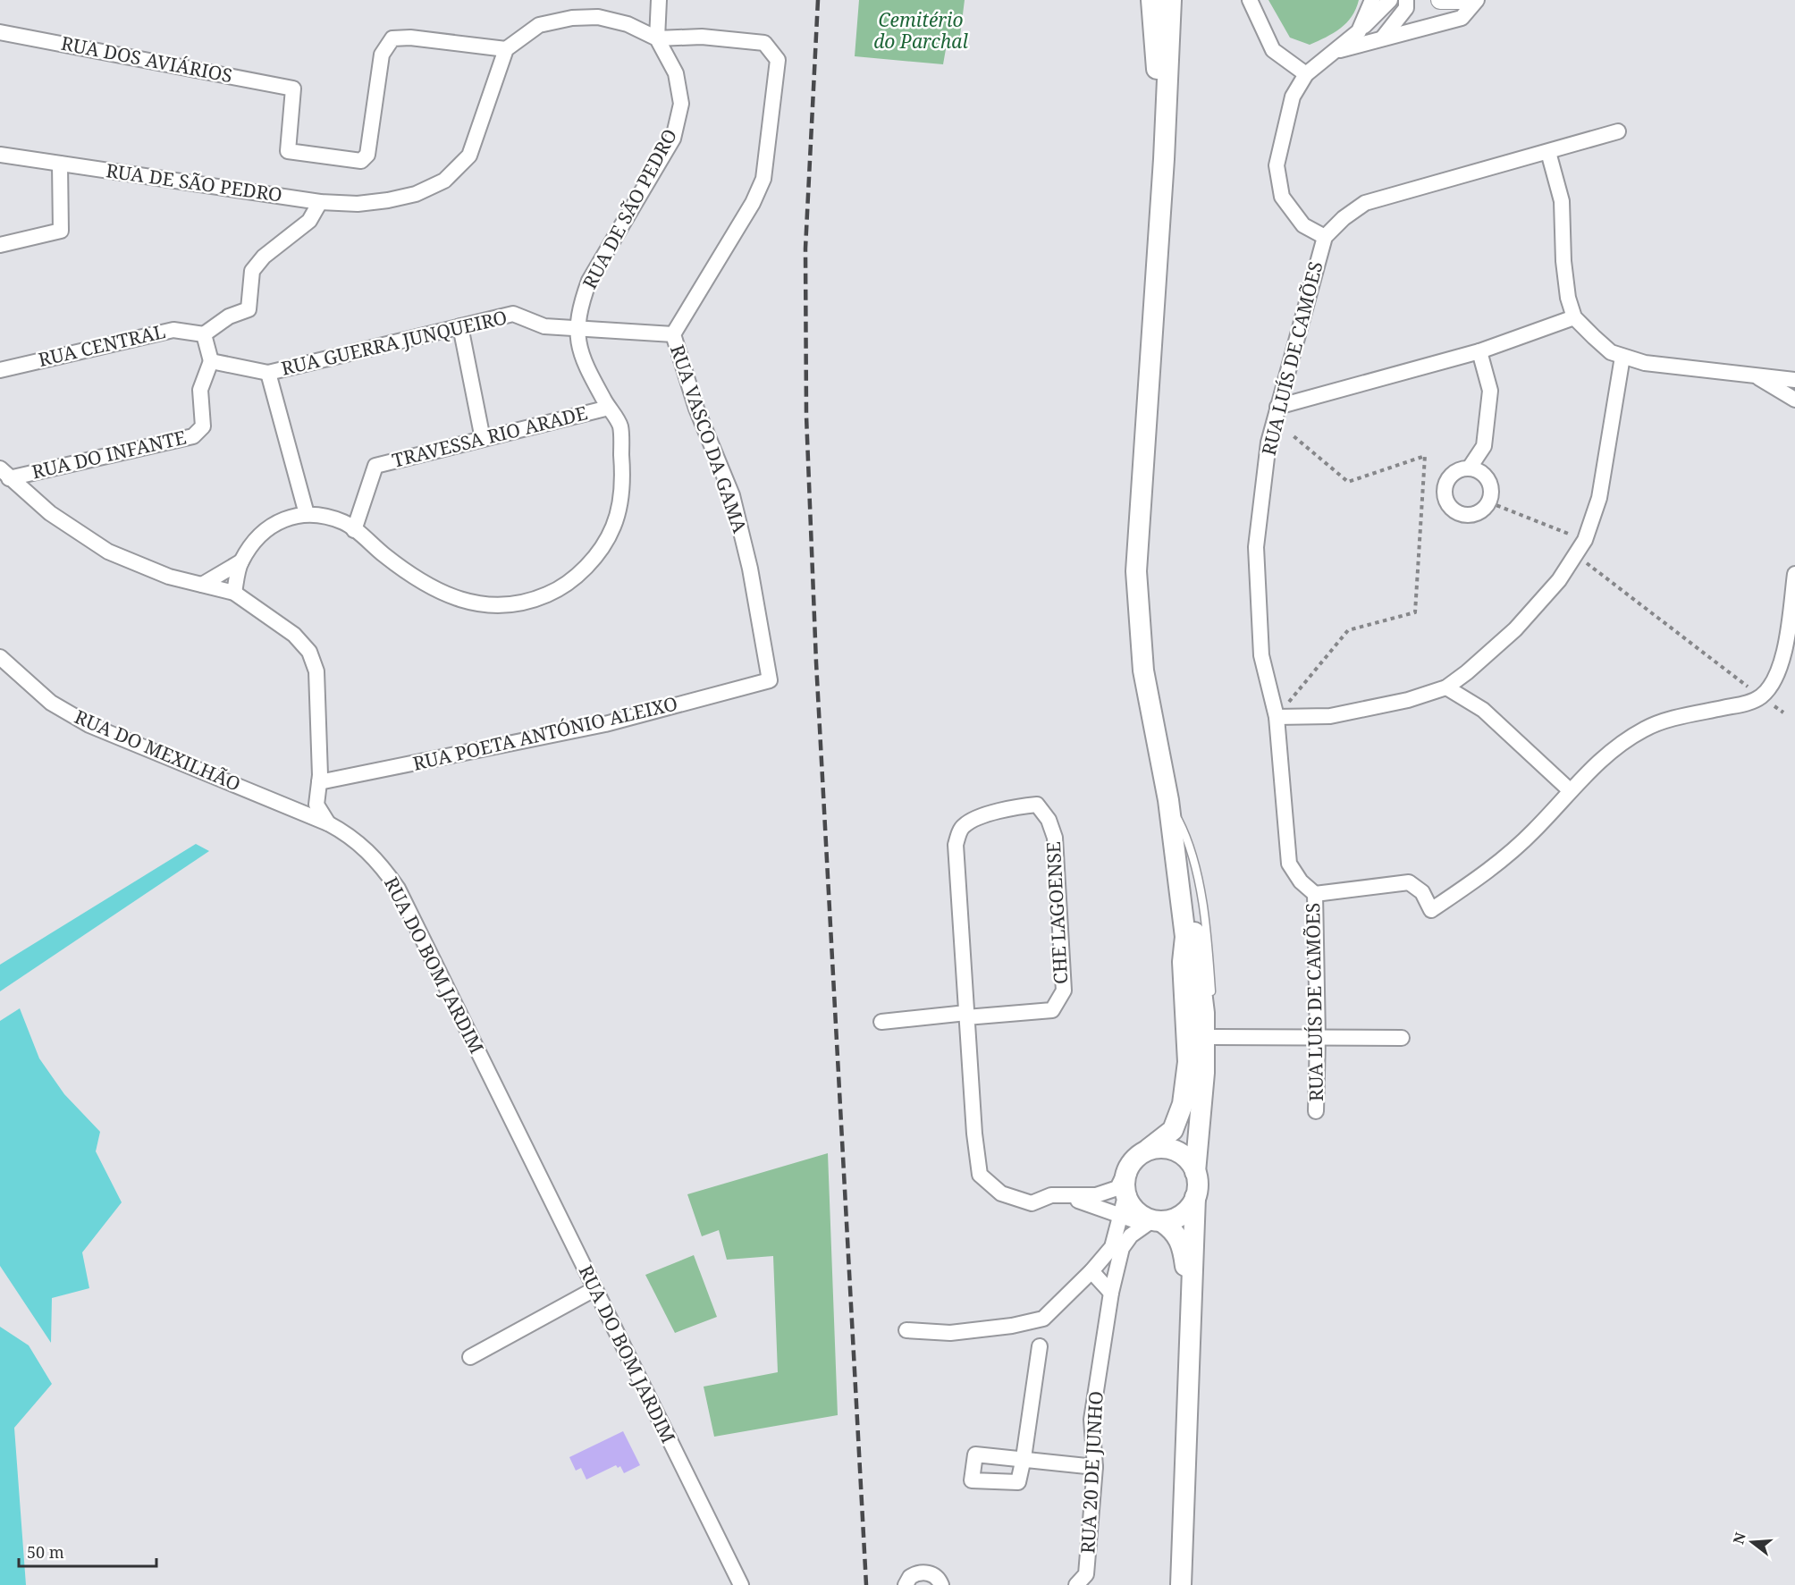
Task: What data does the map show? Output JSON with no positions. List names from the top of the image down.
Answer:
{
  "streets": {
    "street": [
      "RUA DOS AVIÁRIOS",
      "RUA DE SÃO PEDRO",
      "RUA GUERRA JUNQUEIRO",
      "RUA CENTRAL",
      "RUA LUÍS DE CAMÕES",
      "TRAVESSA RIO ARADE",
      "RUA VASCO DA GAMA",
      "RUA DO INFANTE",
      "RUA POETA ANTÓNIO ALEIXO",
      "RUA DO MEXILHÃO",
      "CHE LAGOENSE",
      "RUA DO BOM JARDIM",
      "RUA 20 DE JUNHO"
    ]
  },
  "crossings": [
    ["RUA DOS AVIÁRIOS", "RUA DE SÃO PEDRO"],
    ["RUA DE SÃO PEDRO", "RUA GUERRA JUNQUEIRO"],
    ["RUA DE SÃO PEDRO", "TRAVESSA RIO ARADE"],
    ["RUA DE SÃO PEDRO", "RUA VASCO DA GAMA"],
    ["RUA GUERRA JUNQUEIRO", "RUA VASCO DA GAMA"],
    ["RUA GUERRA JUNQUEIRO", "RUA DO INFANTE"],
    ["RUA VASCO DA GAMA", "RUA POETA ANTÓNIO ALEIXO"],
    ["RUA DO MEXILHÃO", "RUA DO BOM JARDIM"]
  ],
  "parks": ["Cemitério do Parchal"],
  "scale_bar": "50 m",
  "north": "left"
}
